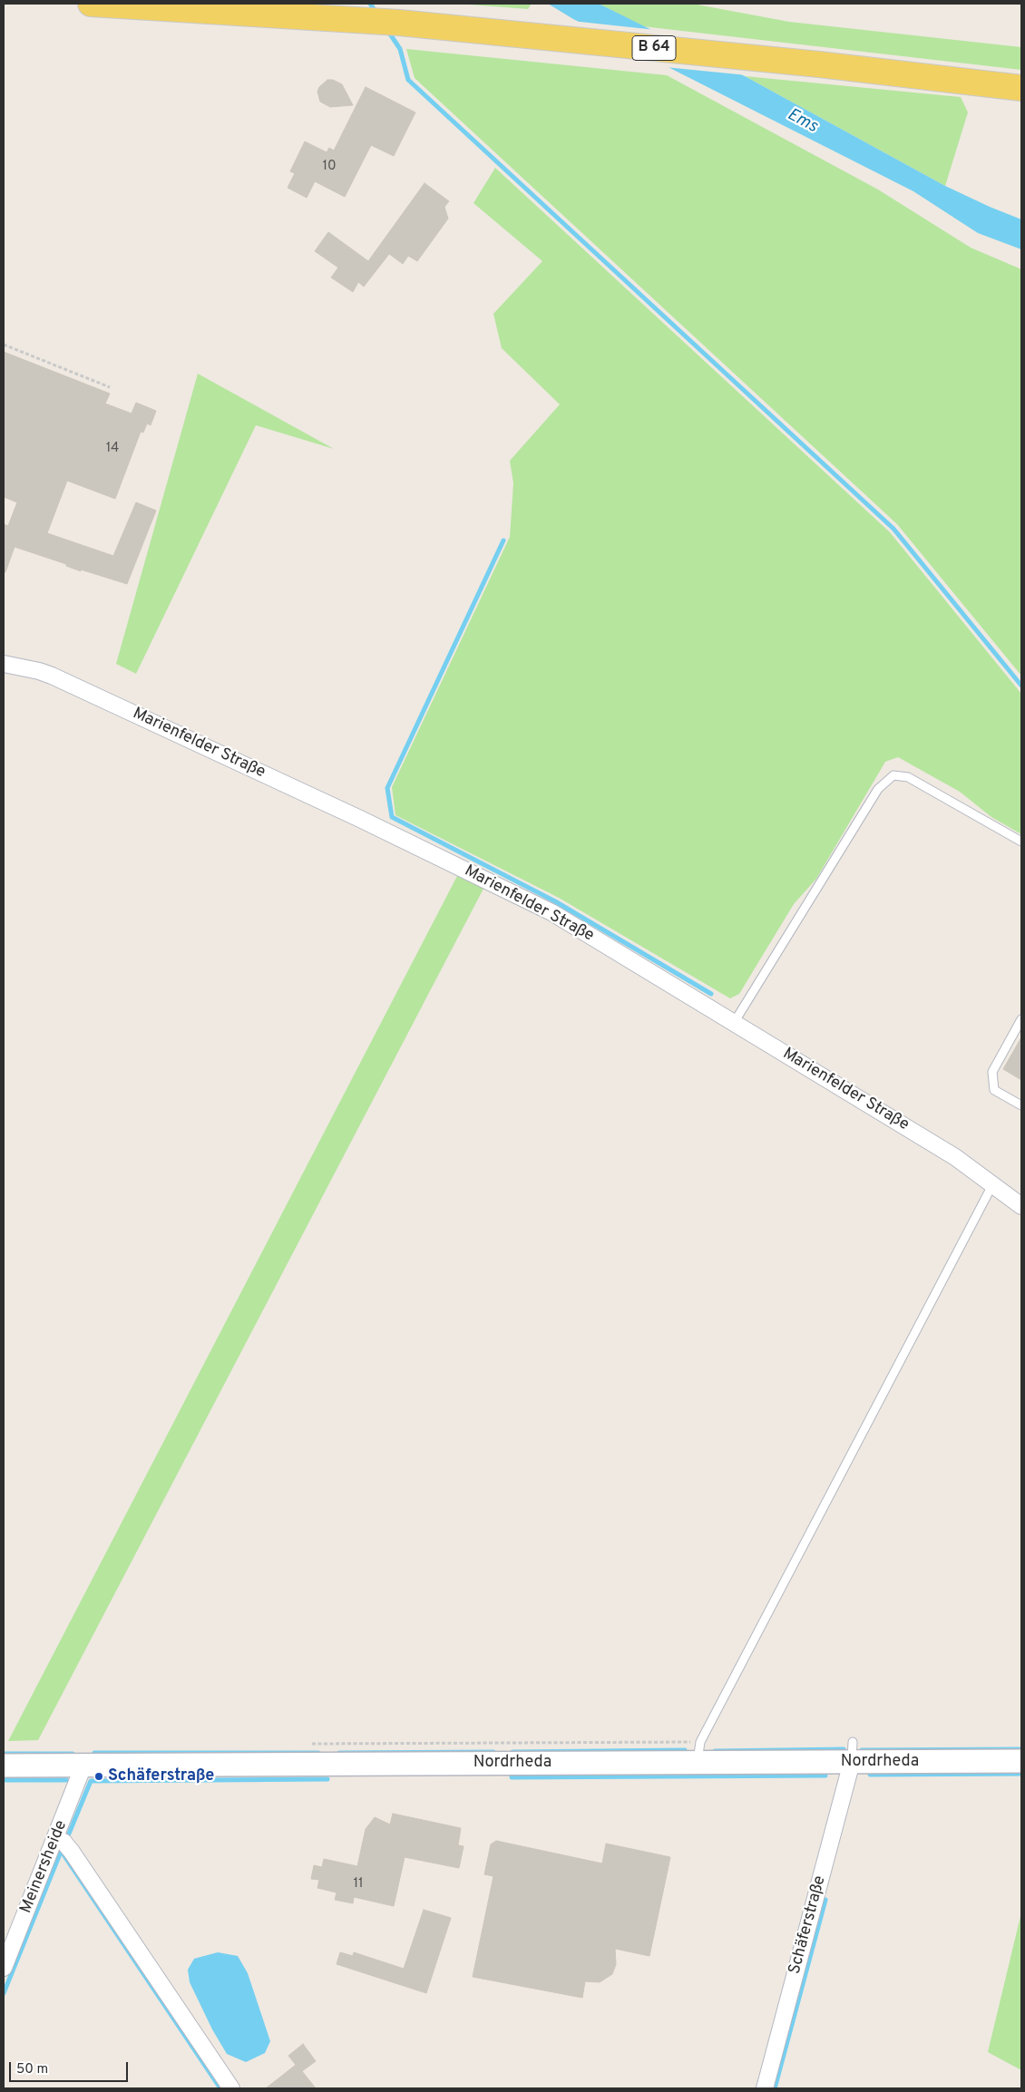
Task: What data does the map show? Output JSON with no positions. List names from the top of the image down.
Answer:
{
  "streets": {
    "main road": ["B 64", "Nordrheda"],
    "street": ["Marienfelder Straße", "Meinersheide", "Schäferstraße"]
  },
  "crossings": [
    ["Nordrheda", "Meinersheide"],
    ["Nordrheda", "Schäferstraße"]
  ],
  "water": ["Ems"],
  "places": ["Schäferstraße"],
  "house_numbers": ["10", "14", "11"],
  "scale_bar": "50 m"
}
